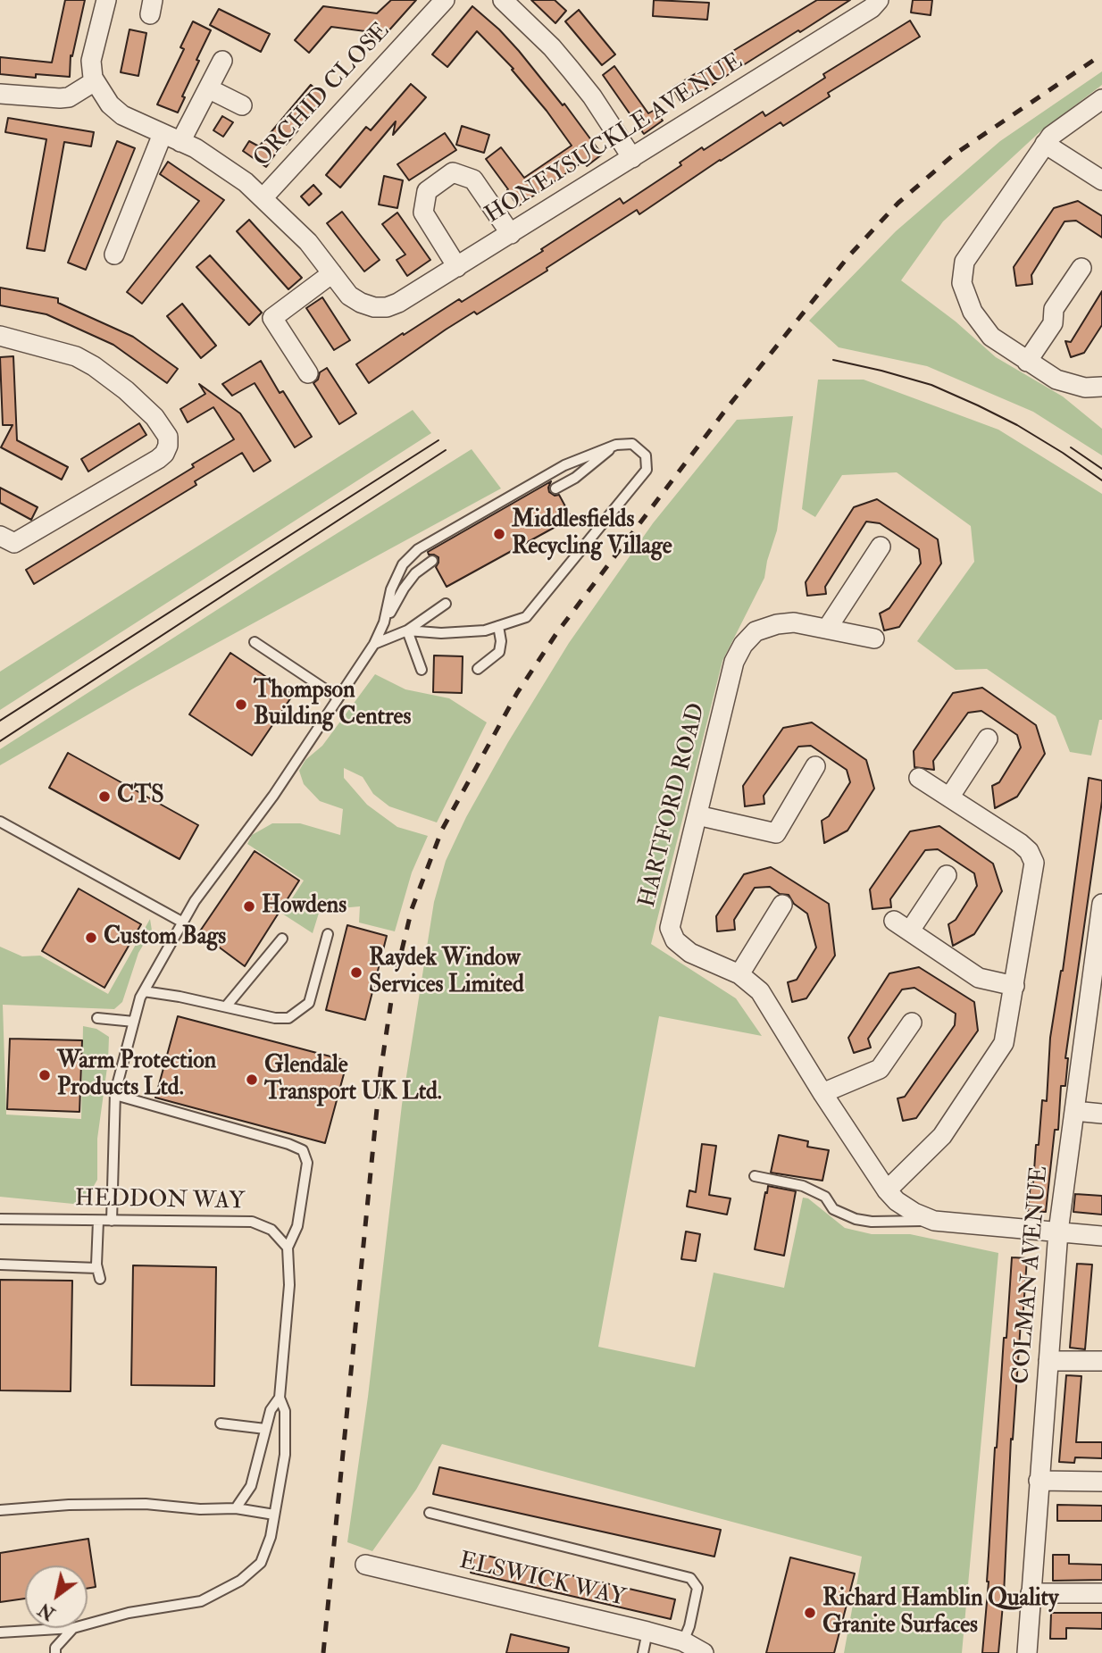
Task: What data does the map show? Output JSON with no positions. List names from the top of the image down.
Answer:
{
  "streets": {
    "street": [
      "ORCHID CLOSE",
      "HONEYSUCKLE AVENUE",
      "HARTFORD ROAD",
      "COLMAN AVENUE",
      "ELSWICK WAY"
    ],
    "lane": ["HEDDON WAY"]
  },
  "crossings": [
    ["HARTFORD ROAD", "COLMAN AVENUE"]
  ],
  "places": [
    "Middlesfields Recycling Village",
    "Thompson Building Centres",
    "CTS",
    "Howdens",
    "Custom Bags",
    "Raydek Window Services Limited",
    "Warm Protection Products Ltd.",
    "Glendale Transport UK Ltd.",
    "Richard Hamblin Quality Granite Surfaces"
  ],
  "north": "bottom left"
}
